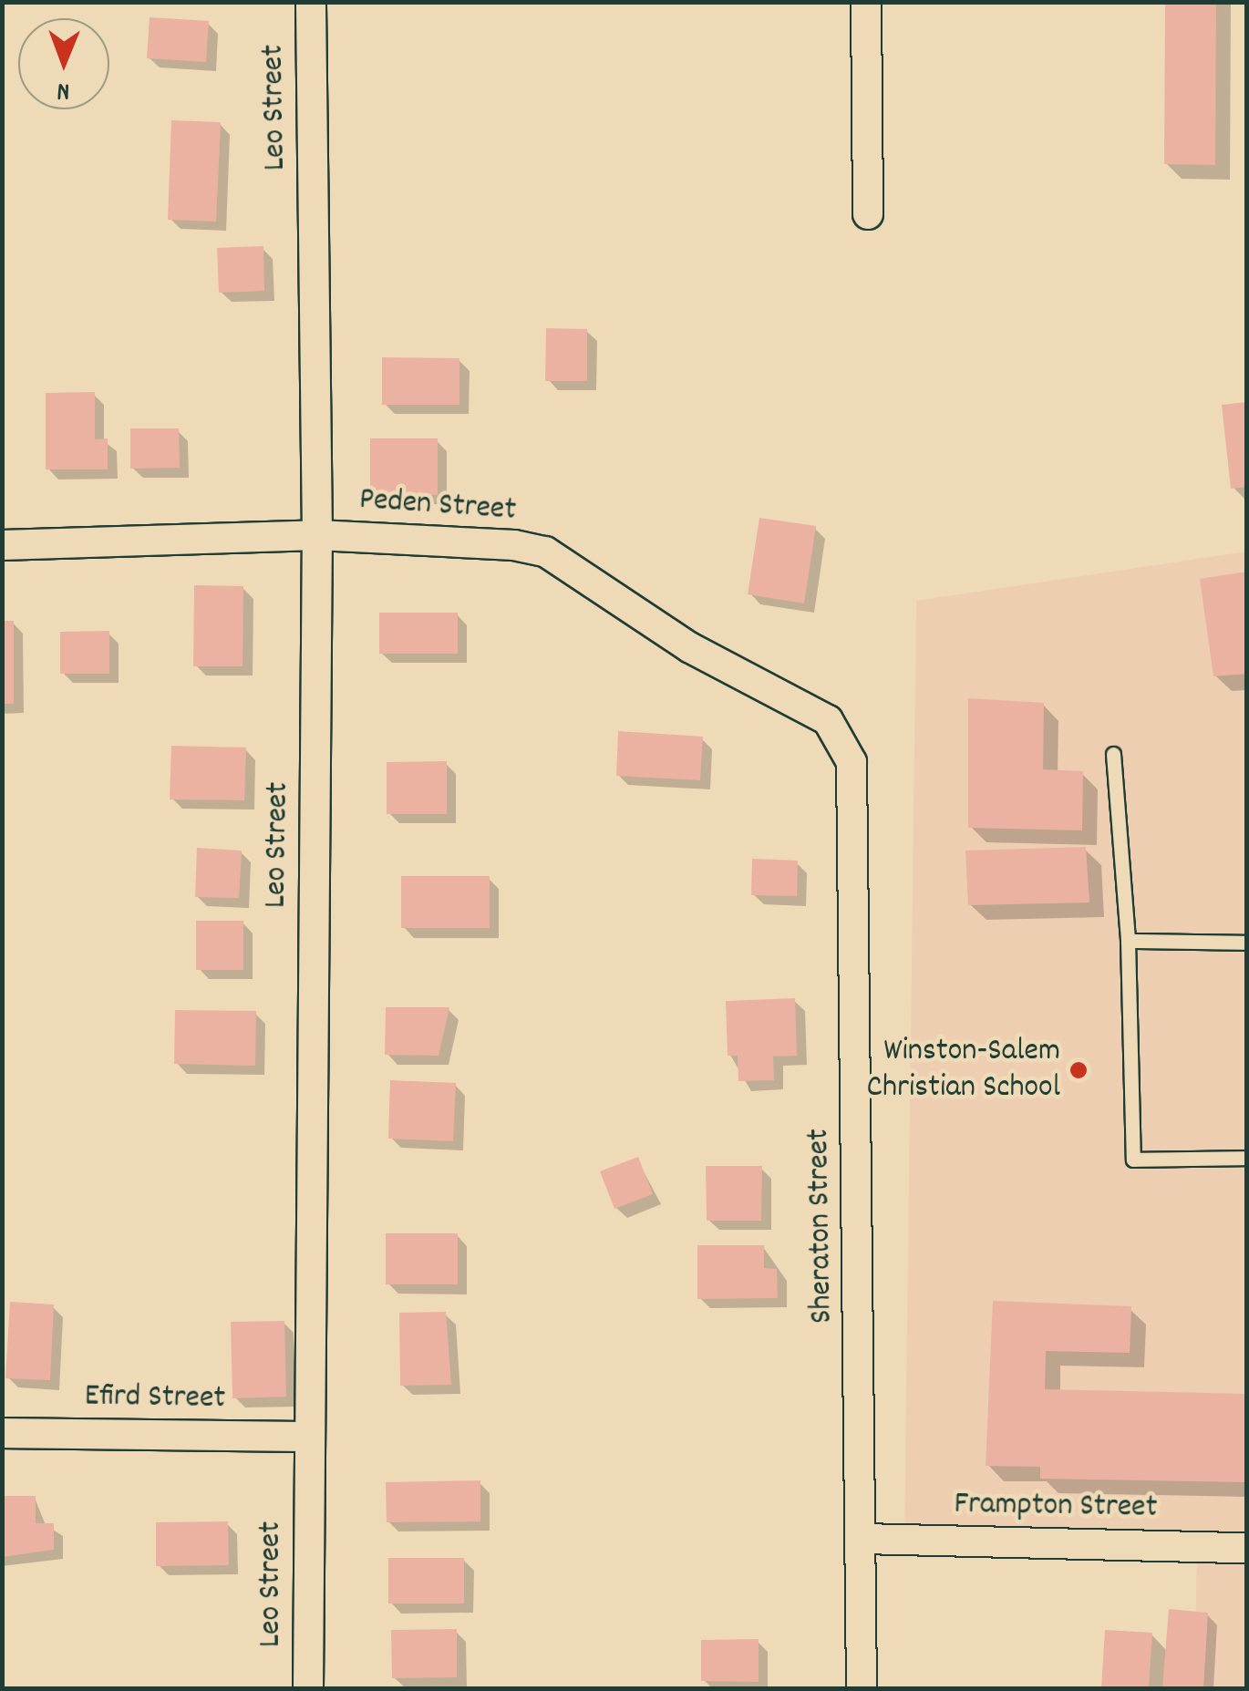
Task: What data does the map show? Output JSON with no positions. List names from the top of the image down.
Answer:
{
  "streets": {
    "street": [
      "Leo Street",
      "Peden Street",
      "Sheraton Street",
      "Efird Street",
      "Frampton Street"
    ]
  },
  "crossings": [
    ["Leo Street", "Peden Street"],
    ["Leo Street", "Efird Street"],
    ["Peden Street", "Sheraton Street"],
    ["Sheraton Street", "Frampton Street"]
  ],
  "places": ["Winston-Salem Christian School"],
  "north": "bottom"
}
